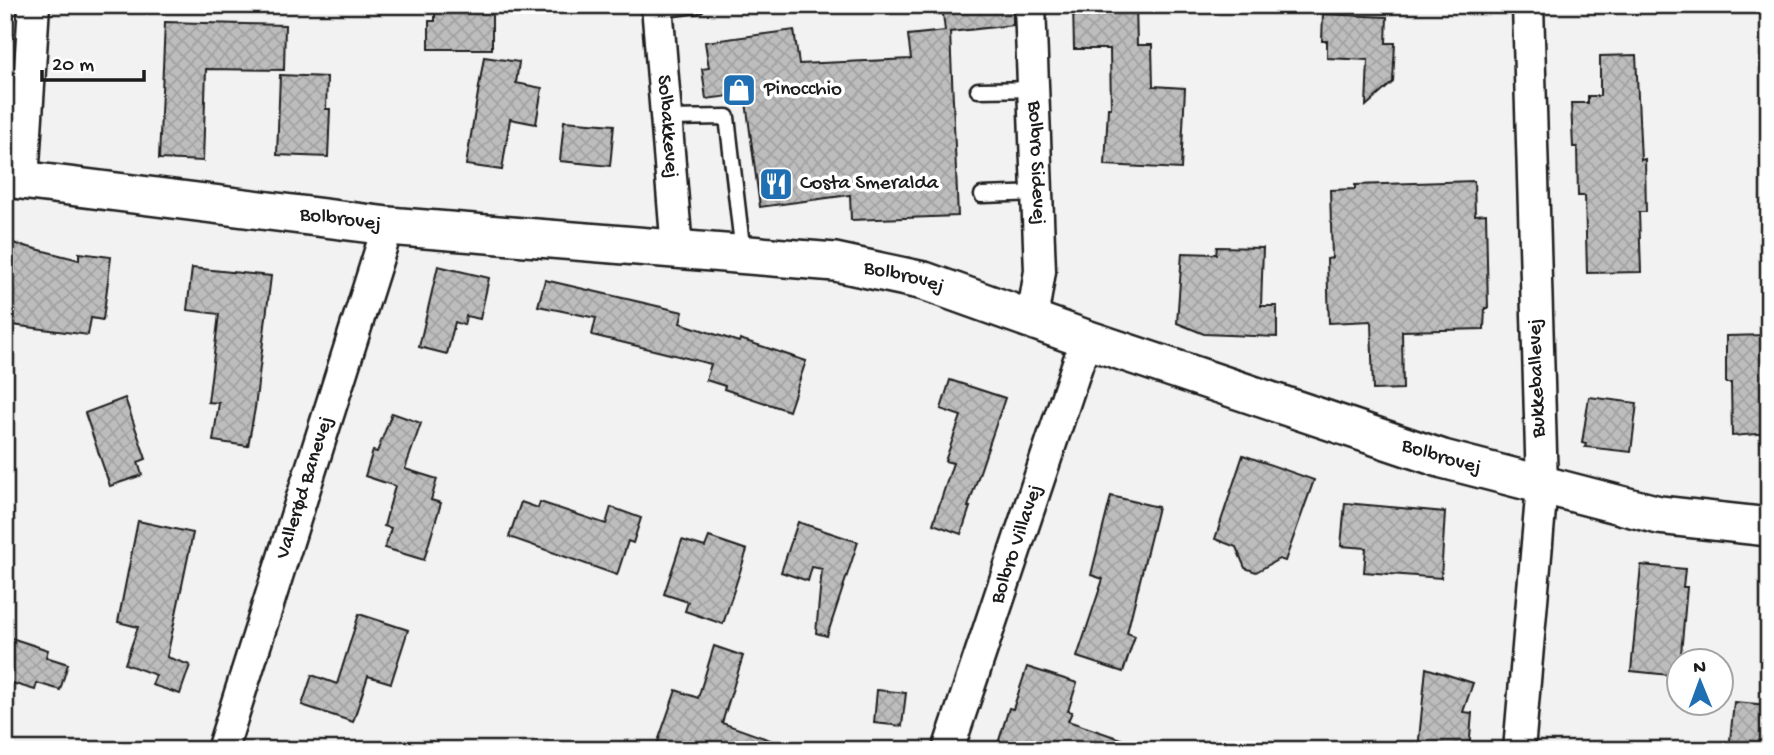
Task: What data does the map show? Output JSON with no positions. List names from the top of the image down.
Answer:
{
  "streets": {
    "street": [
      "Solbakkevej",
      "Bolbro Sidevej",
      "Bolbrovej",
      "Bukkeballevej",
      "Vallerød Banevej",
      "Bolbro Villavej"
    ]
  },
  "crossings": [
    ["Solbakkevej", "Bolbrovej"],
    ["Bolbro Sidevej", "Bolbrovej"],
    ["Bolbrovej", "Bukkeballevej"],
    ["Bolbrovej", "Vallerød Banevej"],
    ["Bolbrovej", "Bolbro Villavej"]
  ],
  "places": {
    "shop": ["Pinocchio"],
    "restaurant": ["Costa Smeralda"]
  },
  "scale_bar": "20 m",
  "north": "top"
}
